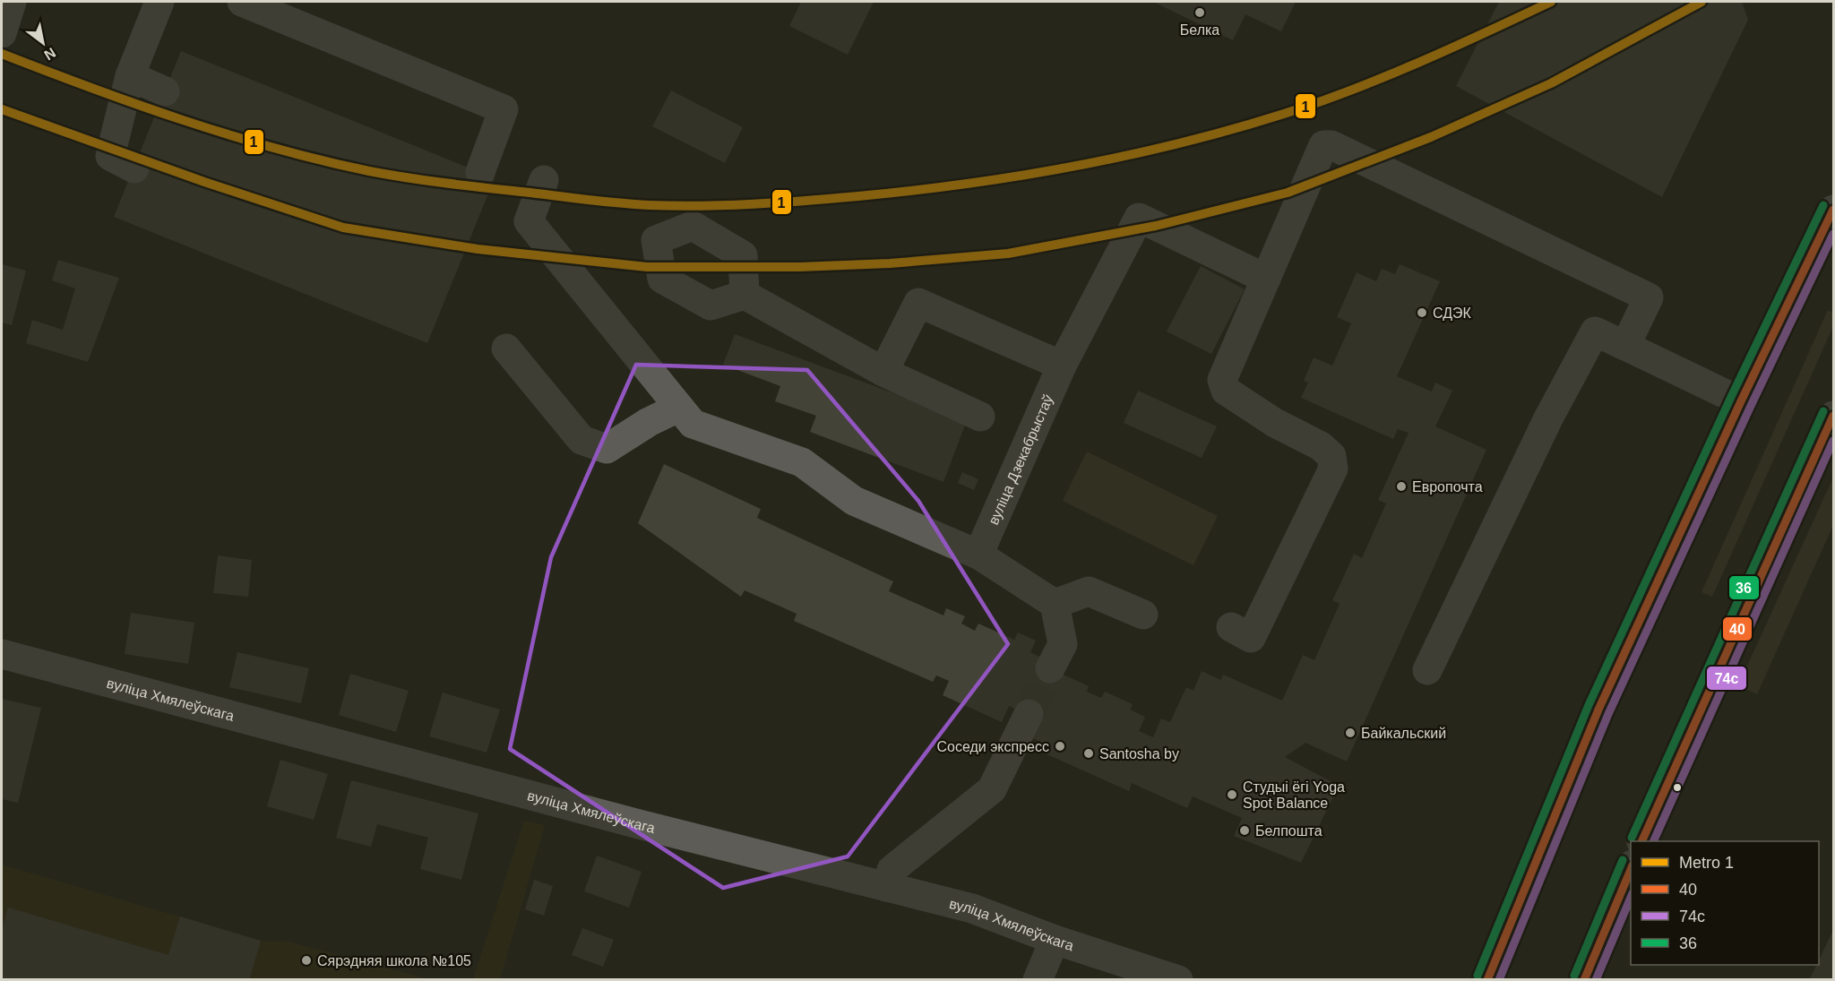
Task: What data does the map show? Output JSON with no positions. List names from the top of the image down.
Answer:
{
  "streets": {
    "street": ["вуліца Дзекабрыстаў", "вуліца Хмялеўскага"]
  },
  "places": [
    "Белка",
    "СДЭК",
    "Европочта",
    "Байкальский",
    "Соседи экспресс",
    "Santosha by",
    "Студыі ёгі Yoga Spot Balance",
    "Белпошта",
    "Сярэдняя школа №105"
  ],
  "lines": [
    "metro line 1",
    "transit line 36",
    "transit line 40",
    "transit line 74с"
  ],
  "legend": [
    "Metro 1",
    "40",
    "74с",
    "36"
  ],
  "north": "bottom right"
}
